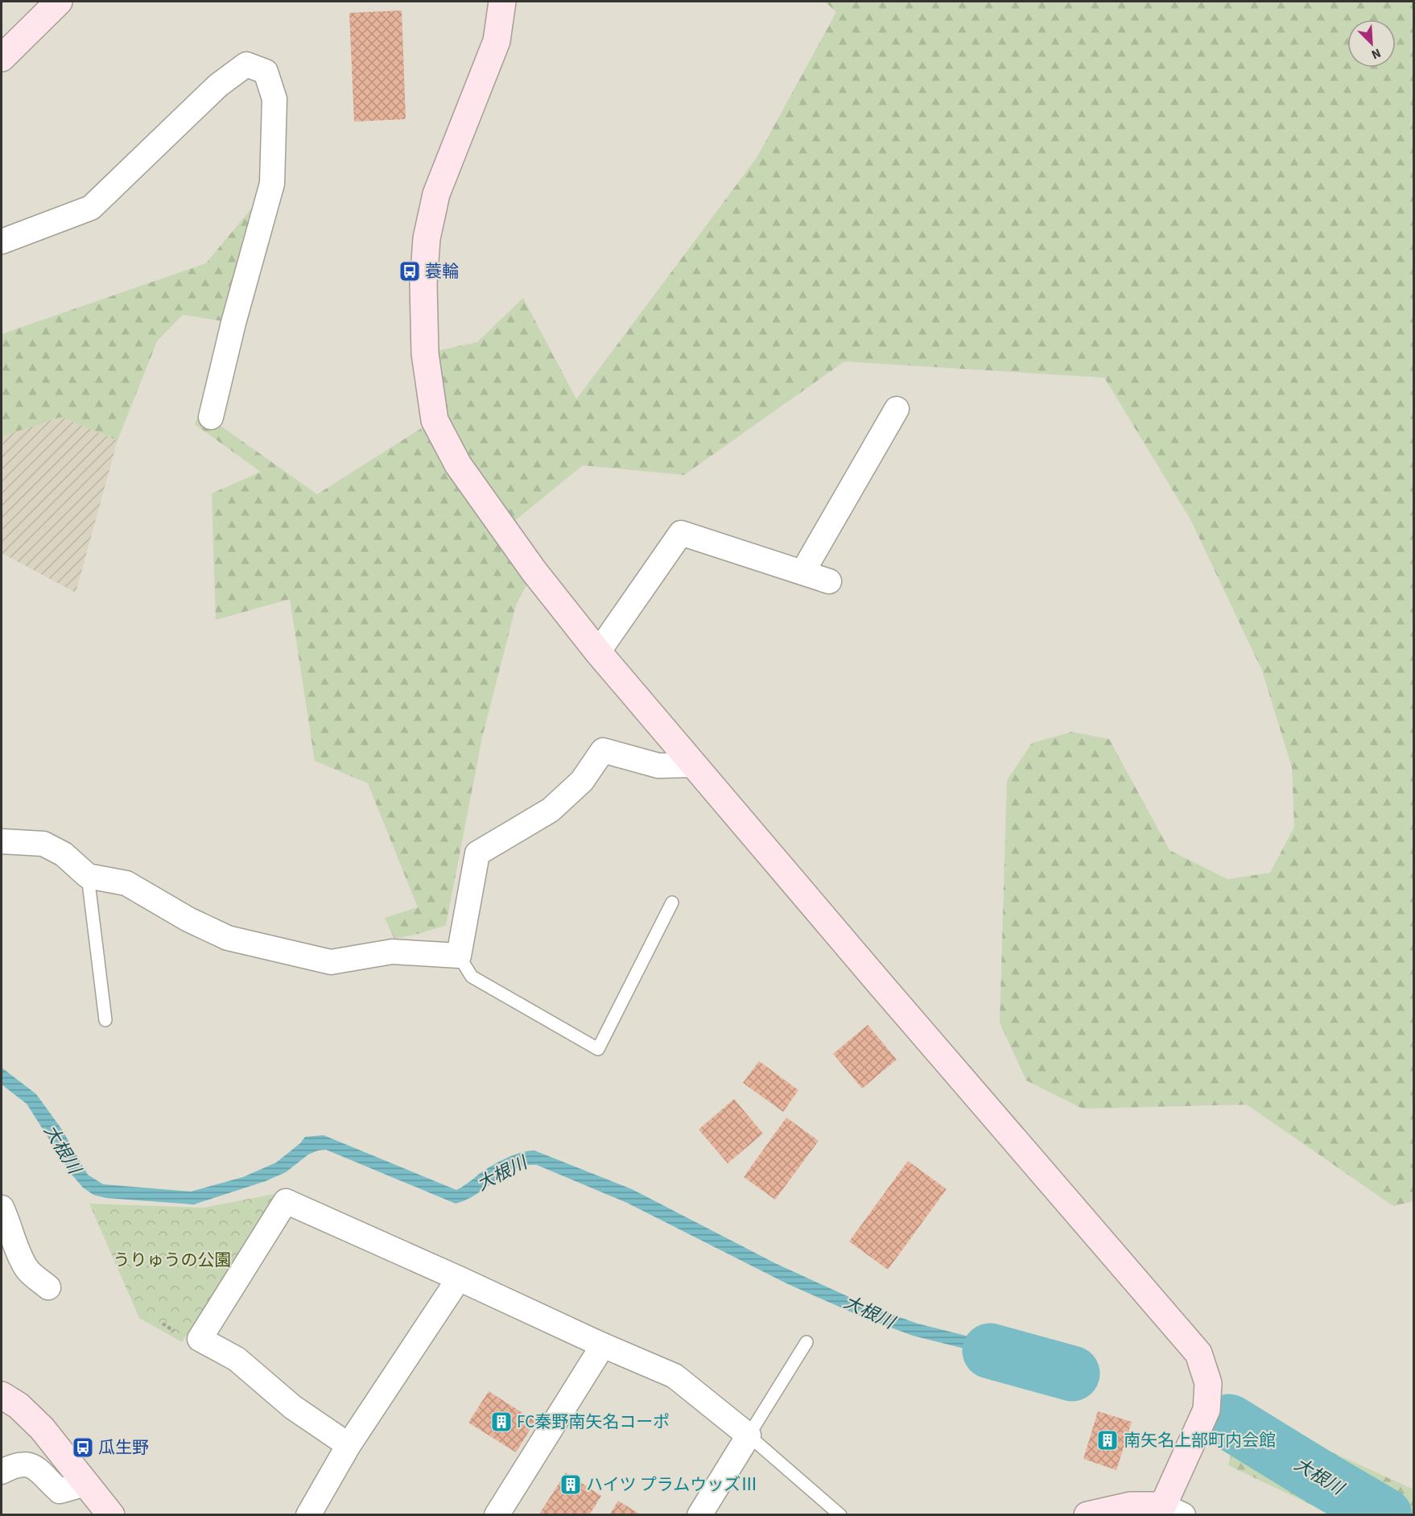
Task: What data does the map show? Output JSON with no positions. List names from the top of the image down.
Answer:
{
  "water": ["大根川"],
  "parks": ["うりゅうの公園"],
  "places": {
    "bus stop": ["蓑輪", "瓜生野"],
    "building": ["FC秦野南矢名コーポ", "南矢名上部町内会館", "ハイツ プラムウッズⅢ"]
  },
  "north": "bottom right"
}
